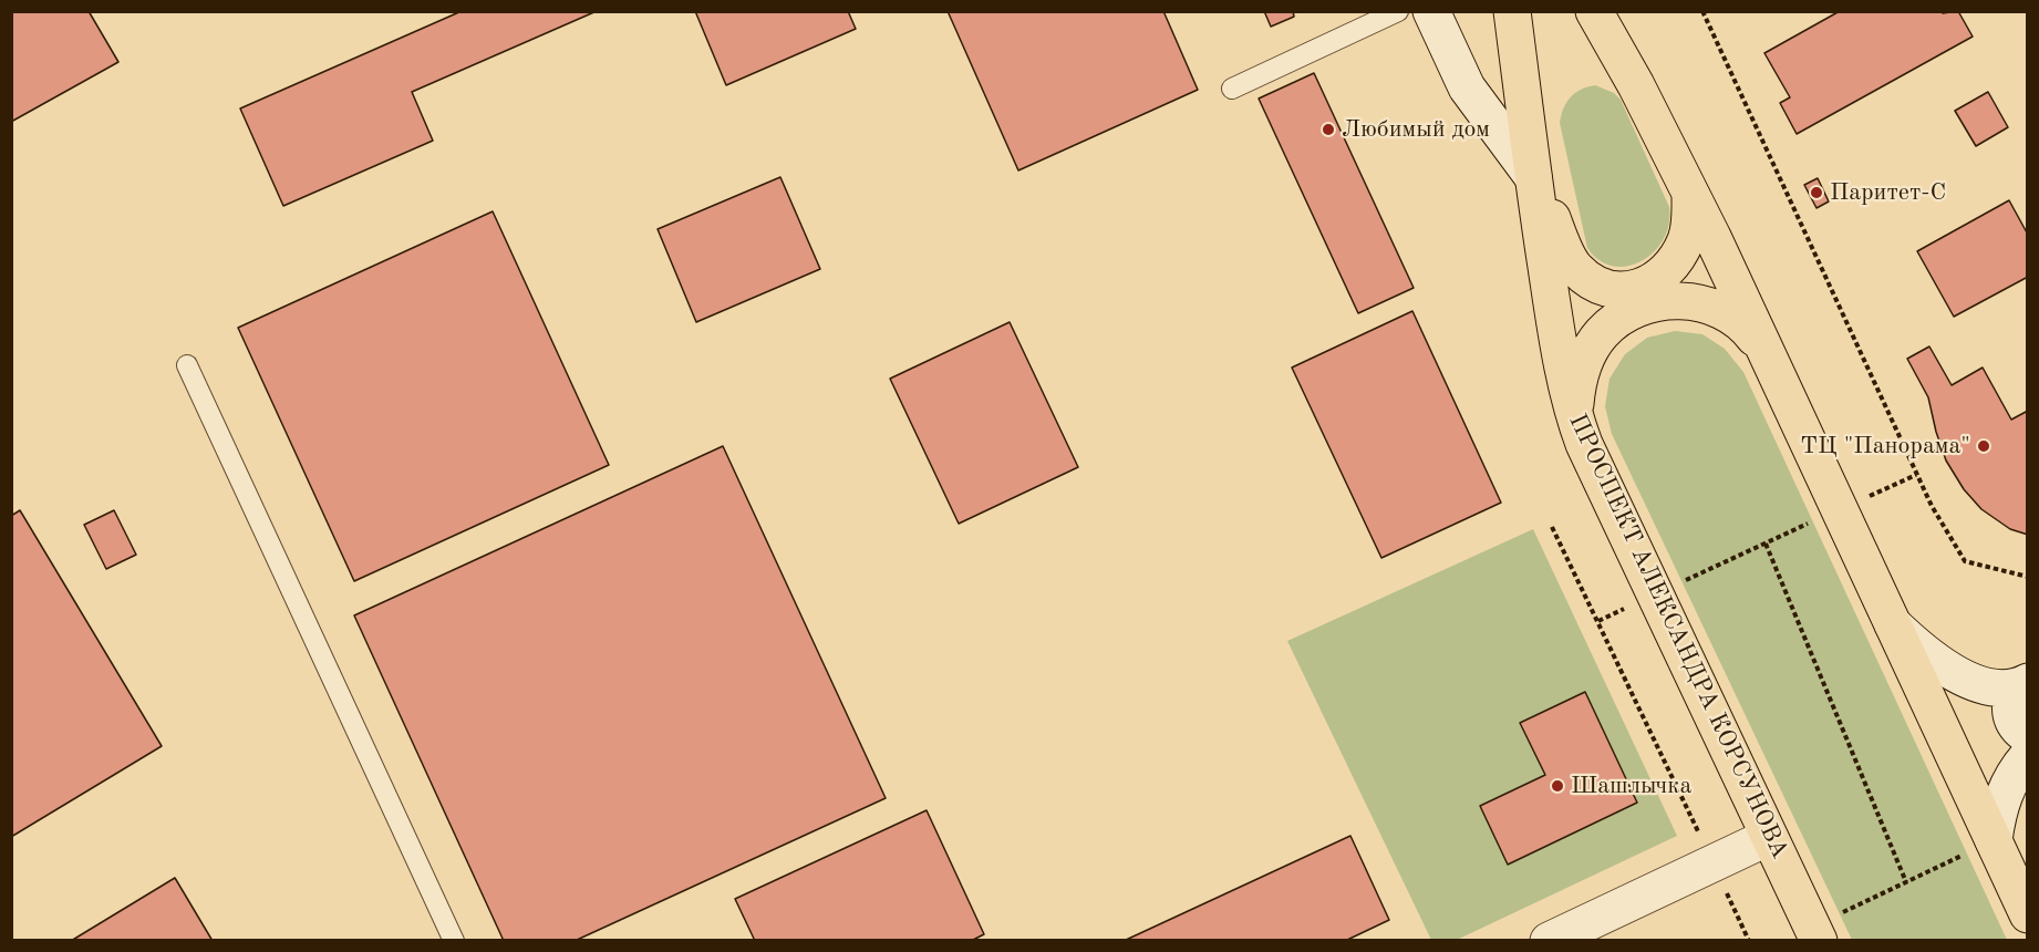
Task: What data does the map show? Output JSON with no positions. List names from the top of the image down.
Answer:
{
  "streets": {
    "main road": ["ПРОСПЕКТ АЛЕКСАНДРА КОРСУНОВА"]
  },
  "places": [
    "Любимый дом",
    "Паритет-С",
    "ТЦ \"Панорама\"",
    "Шашлычка"
  ]
}
